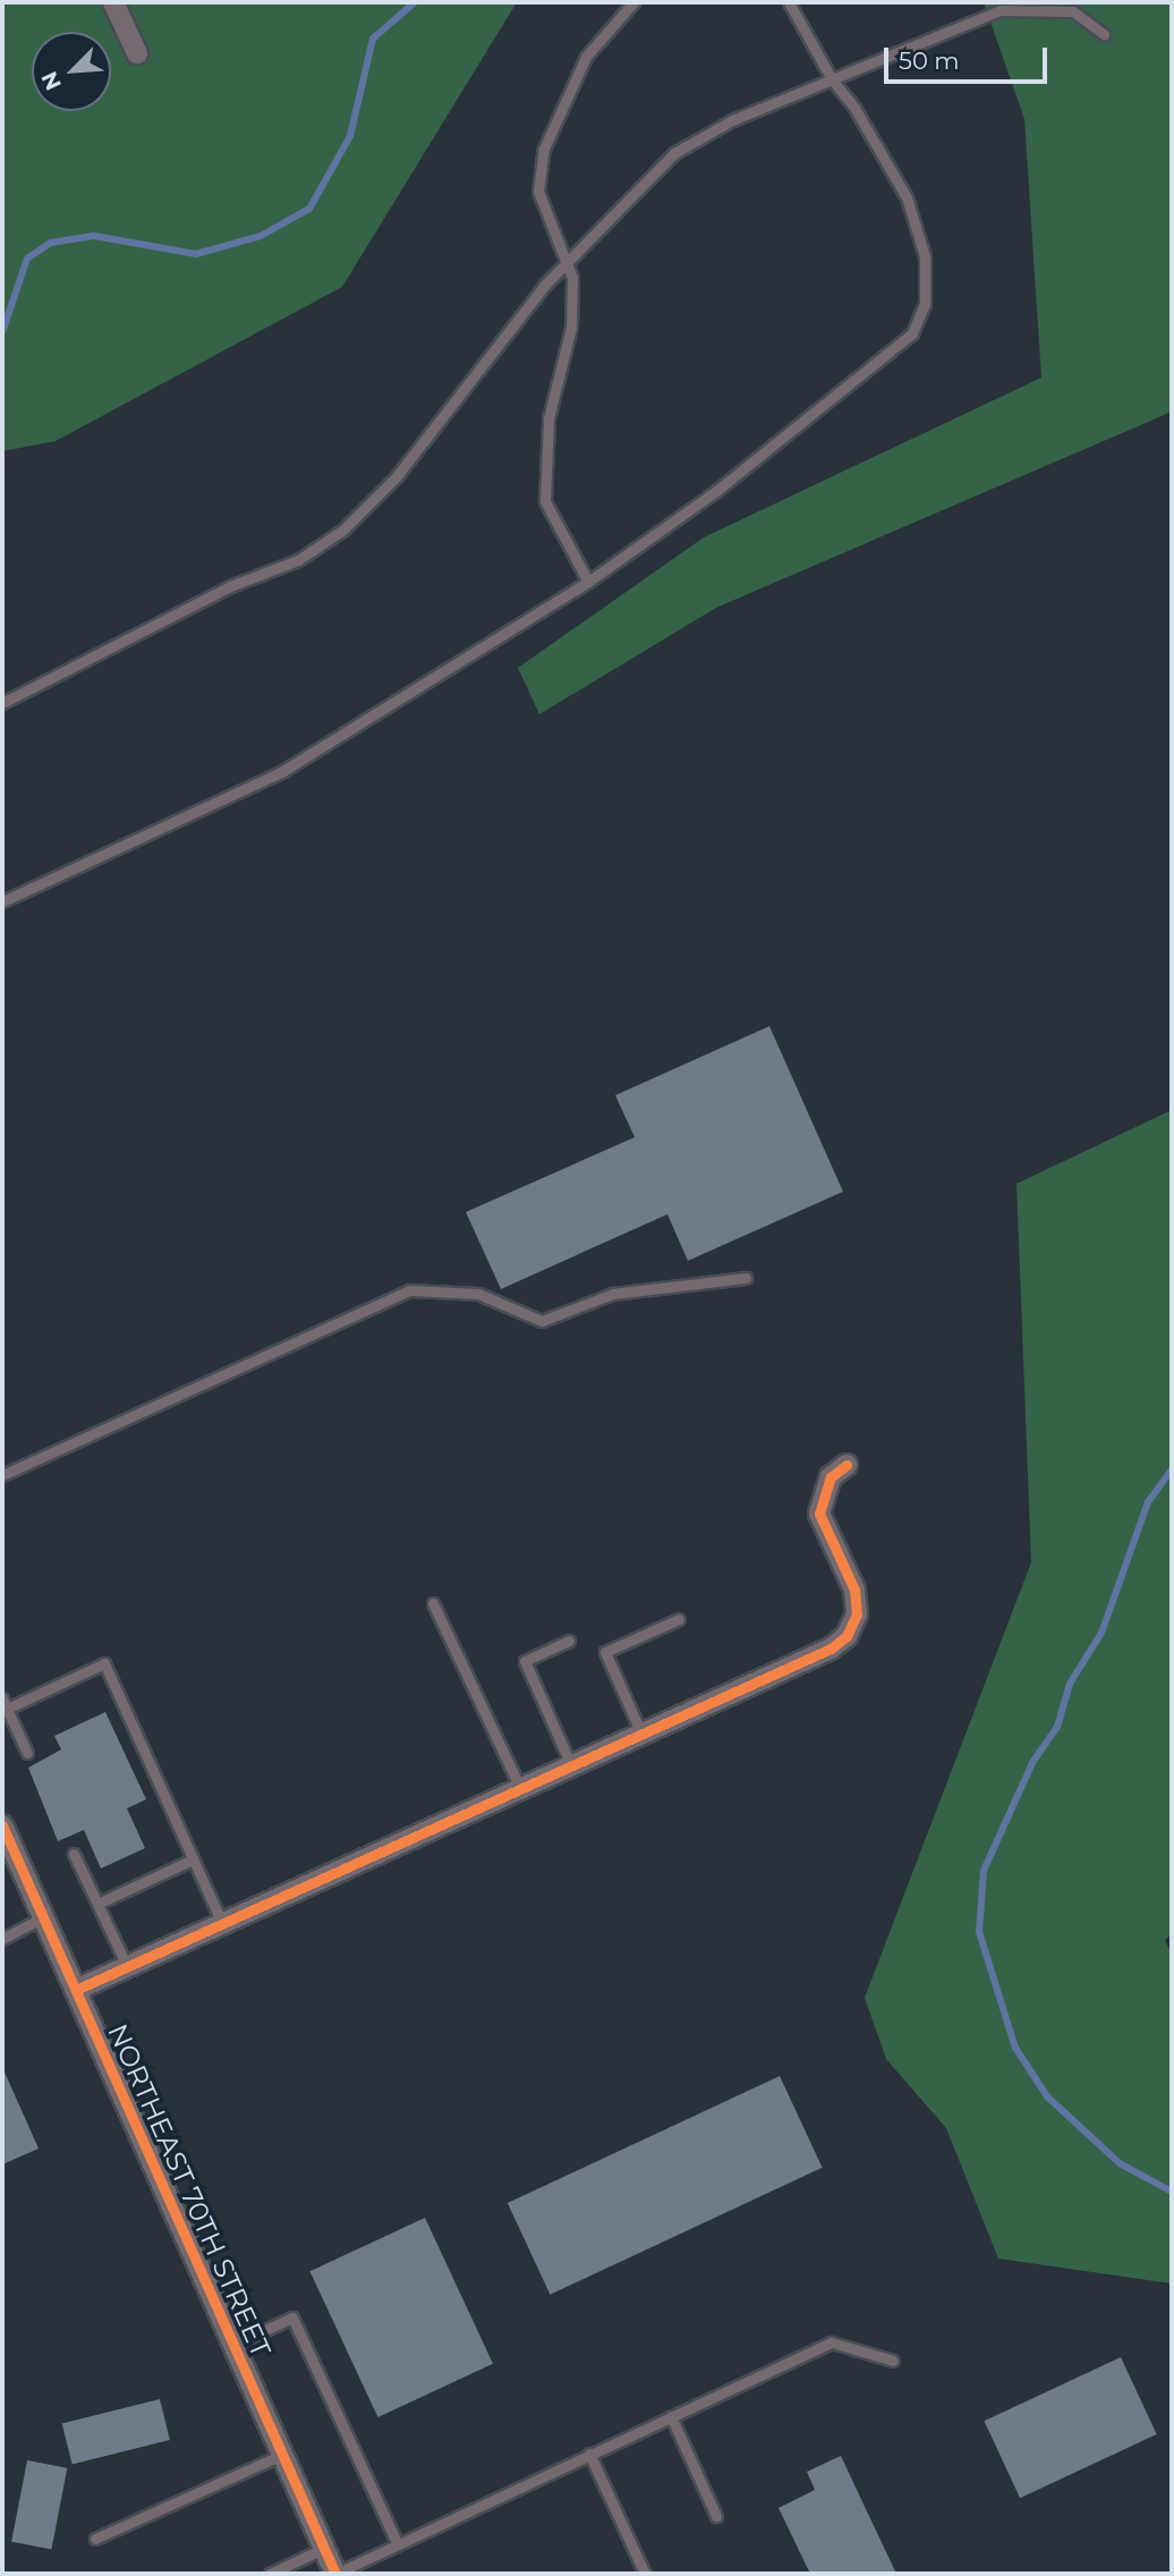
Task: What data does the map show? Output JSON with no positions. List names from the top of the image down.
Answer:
{
  "streets": {
    "street": ["NORTHEAST 70TH STREET"]
  },
  "scale_bar": "50 m",
  "north": "bottom left"
}
